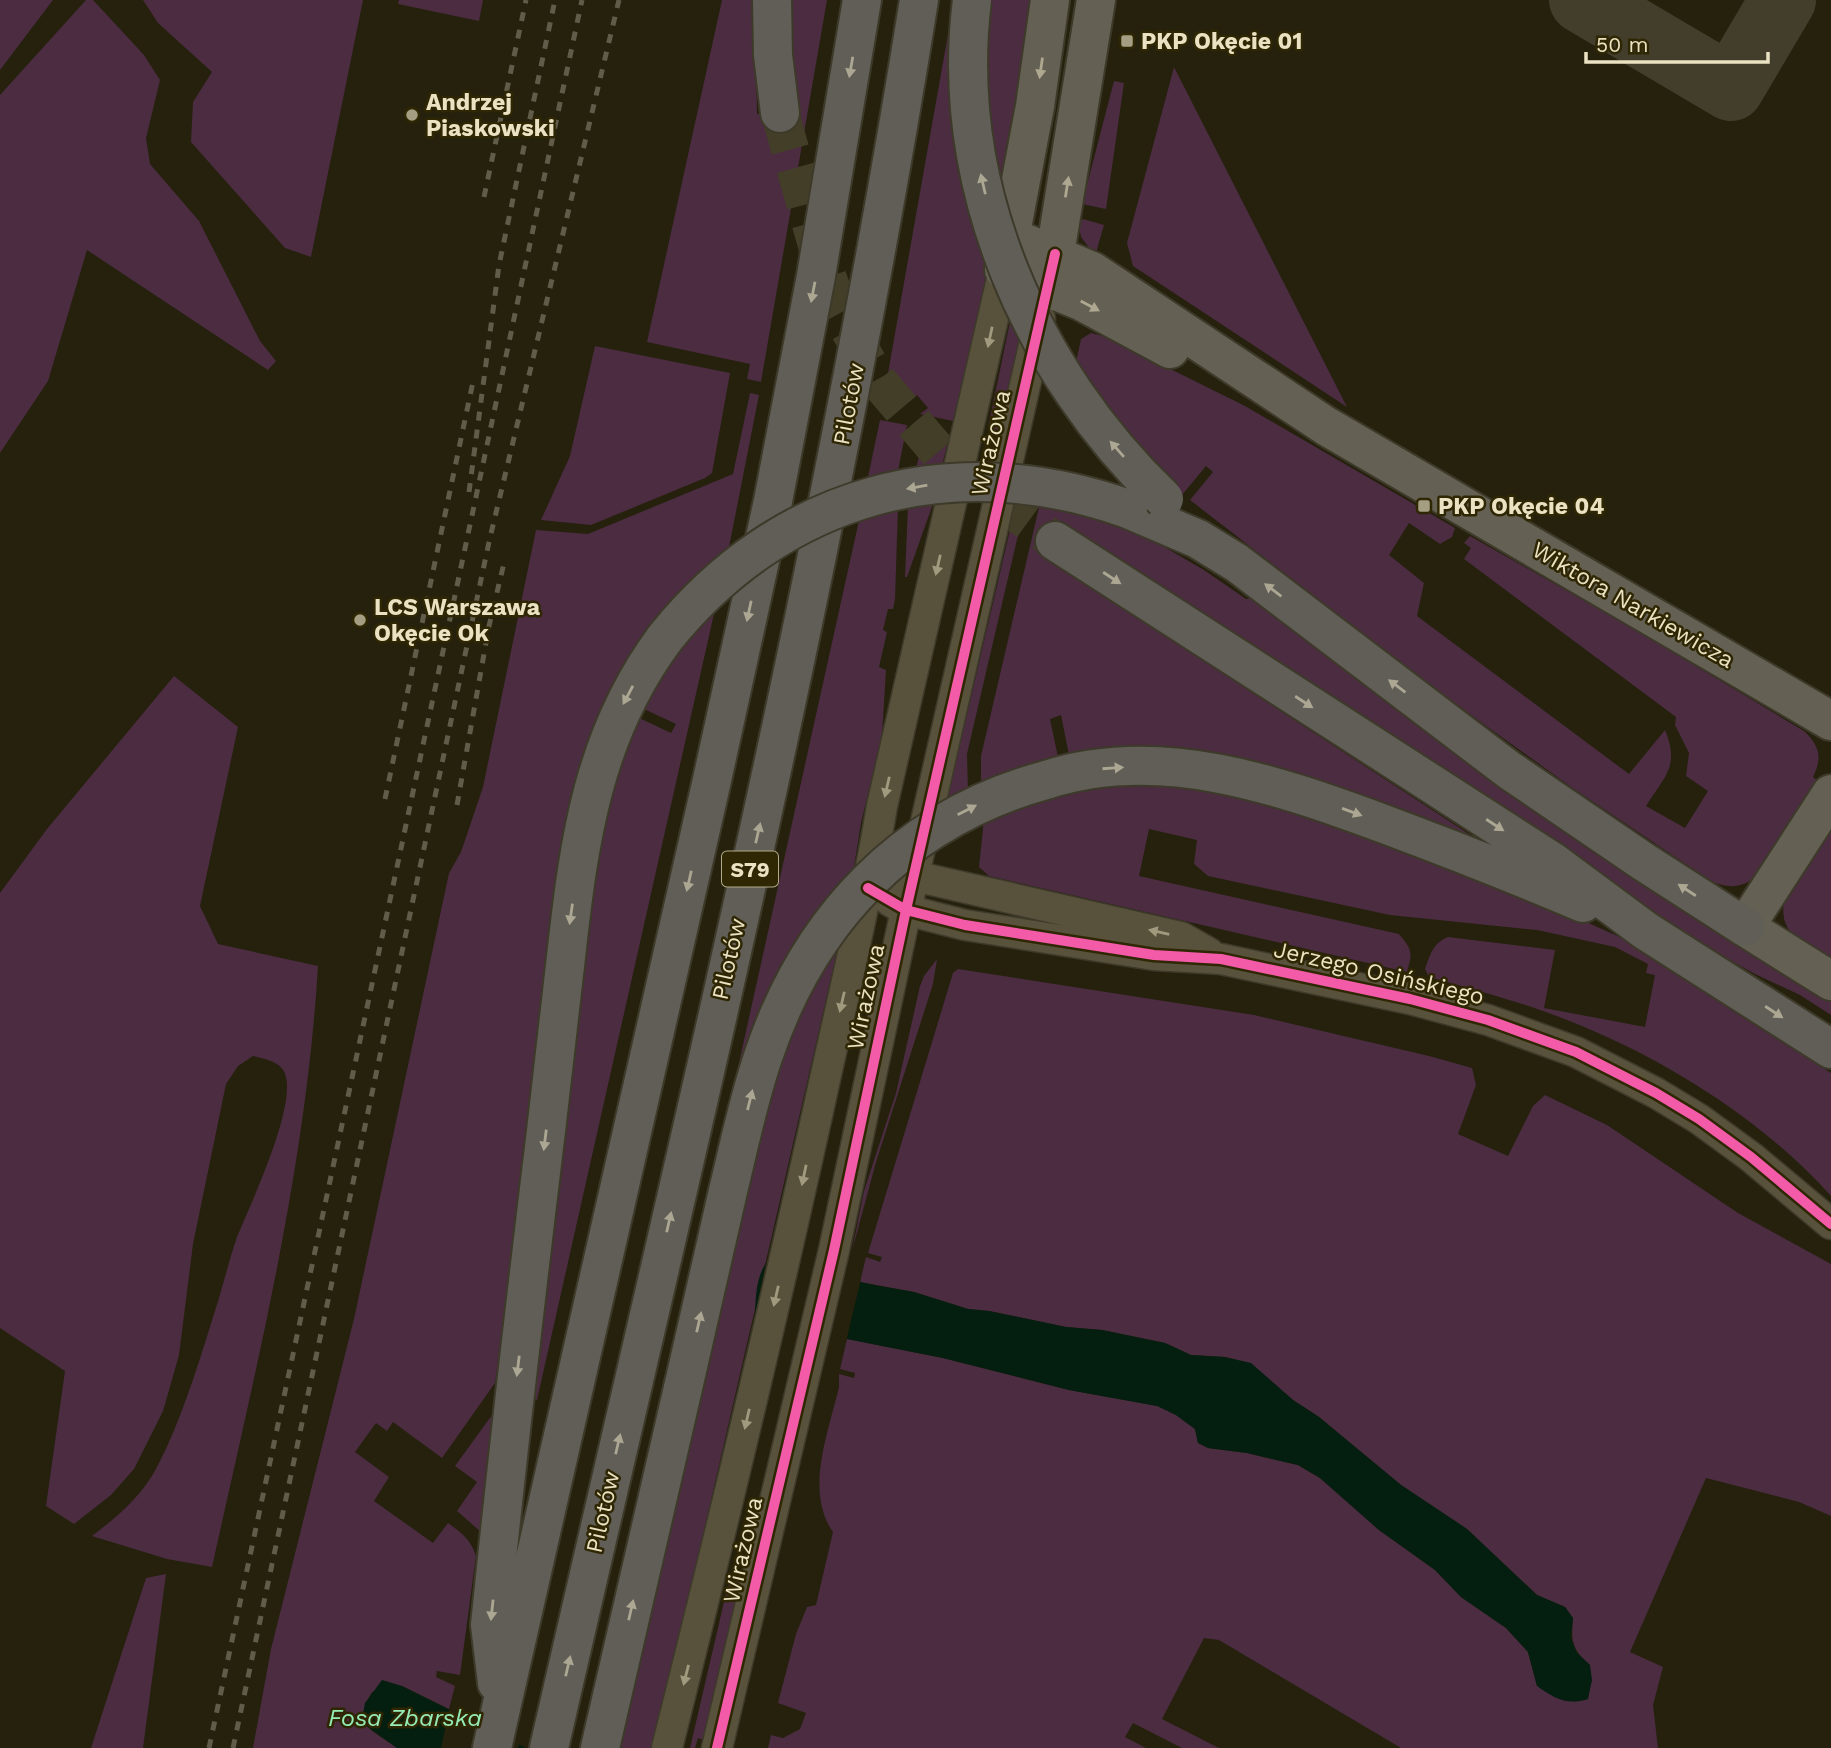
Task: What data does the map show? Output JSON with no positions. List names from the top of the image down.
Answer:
{
  "streets": {
    "highway": ["Pilotów", "S79"],
    "main road": ["Wirażowa", "Wiktora Narkiewicza"],
    "street": ["Jerzego Osińskiego"]
  },
  "crossings": [
    ["Wirażowa", "Wiktora Narkiewicza"],
    ["Wirażowa", "Jerzego Osińskiego"]
  ],
  "water": ["Fosa Zbarska"],
  "places": {
    "transit": ["PKP Okęcie 01", "PKP Okęcie 04"],
    "other": ["Andrzej Piaskowski", "LCS Warszawa Okęcie Ok"]
  },
  "scale_bar": "50 m"
}
